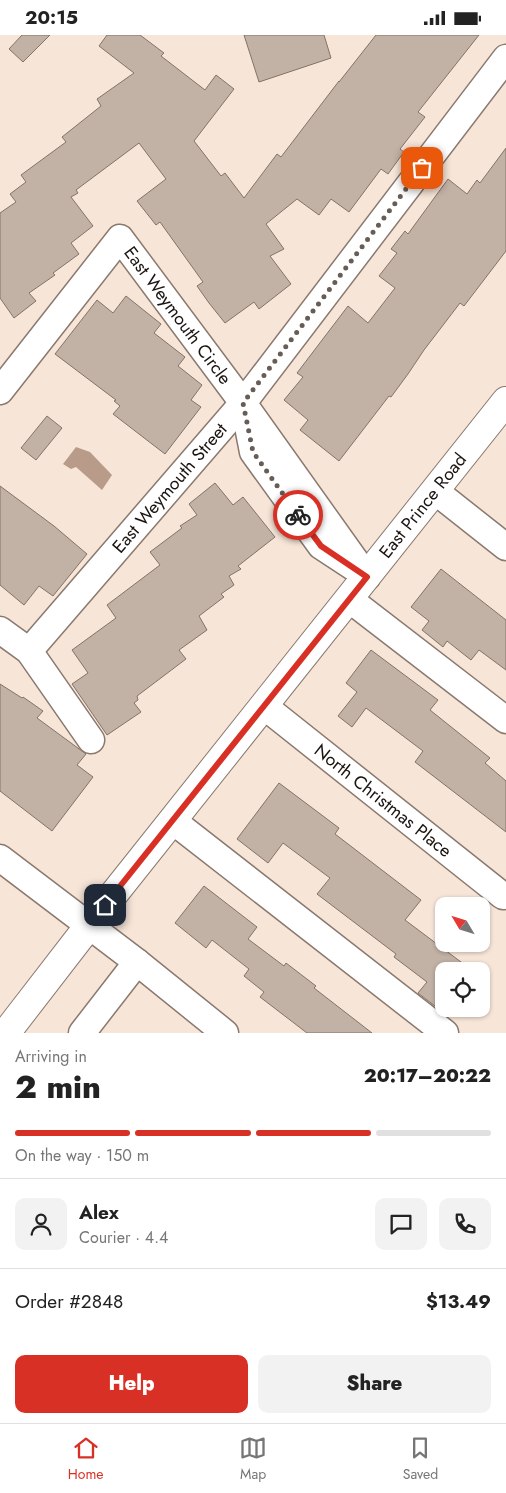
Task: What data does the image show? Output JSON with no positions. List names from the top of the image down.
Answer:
{
  "streets": {
    "main road": ["East Prince Road"],
    "street": ["East Weymouth Circle", "East Weymouth Street", "North Christmas Place"]
  },
  "crossings": [
    ["East Weymouth Circle", "East Weymouth Street"],
    ["East Prince Road", "North Christmas Place"]
  ],
  "north": "top left",
  "page": {
    "status": "20:15",
    "heading": ["2 min", "Arriving in", "20:17–20:22"],
    "panel": [
      "Alex",
      "Courier · 4.4",
      "Order #2848",
      "$13.49"
    ],
    "bar": "On the way · 150 m",
    "buttons": ["Help", "Share"],
    "tabs": ["Home", "Map", "Saved"]
  }
}
